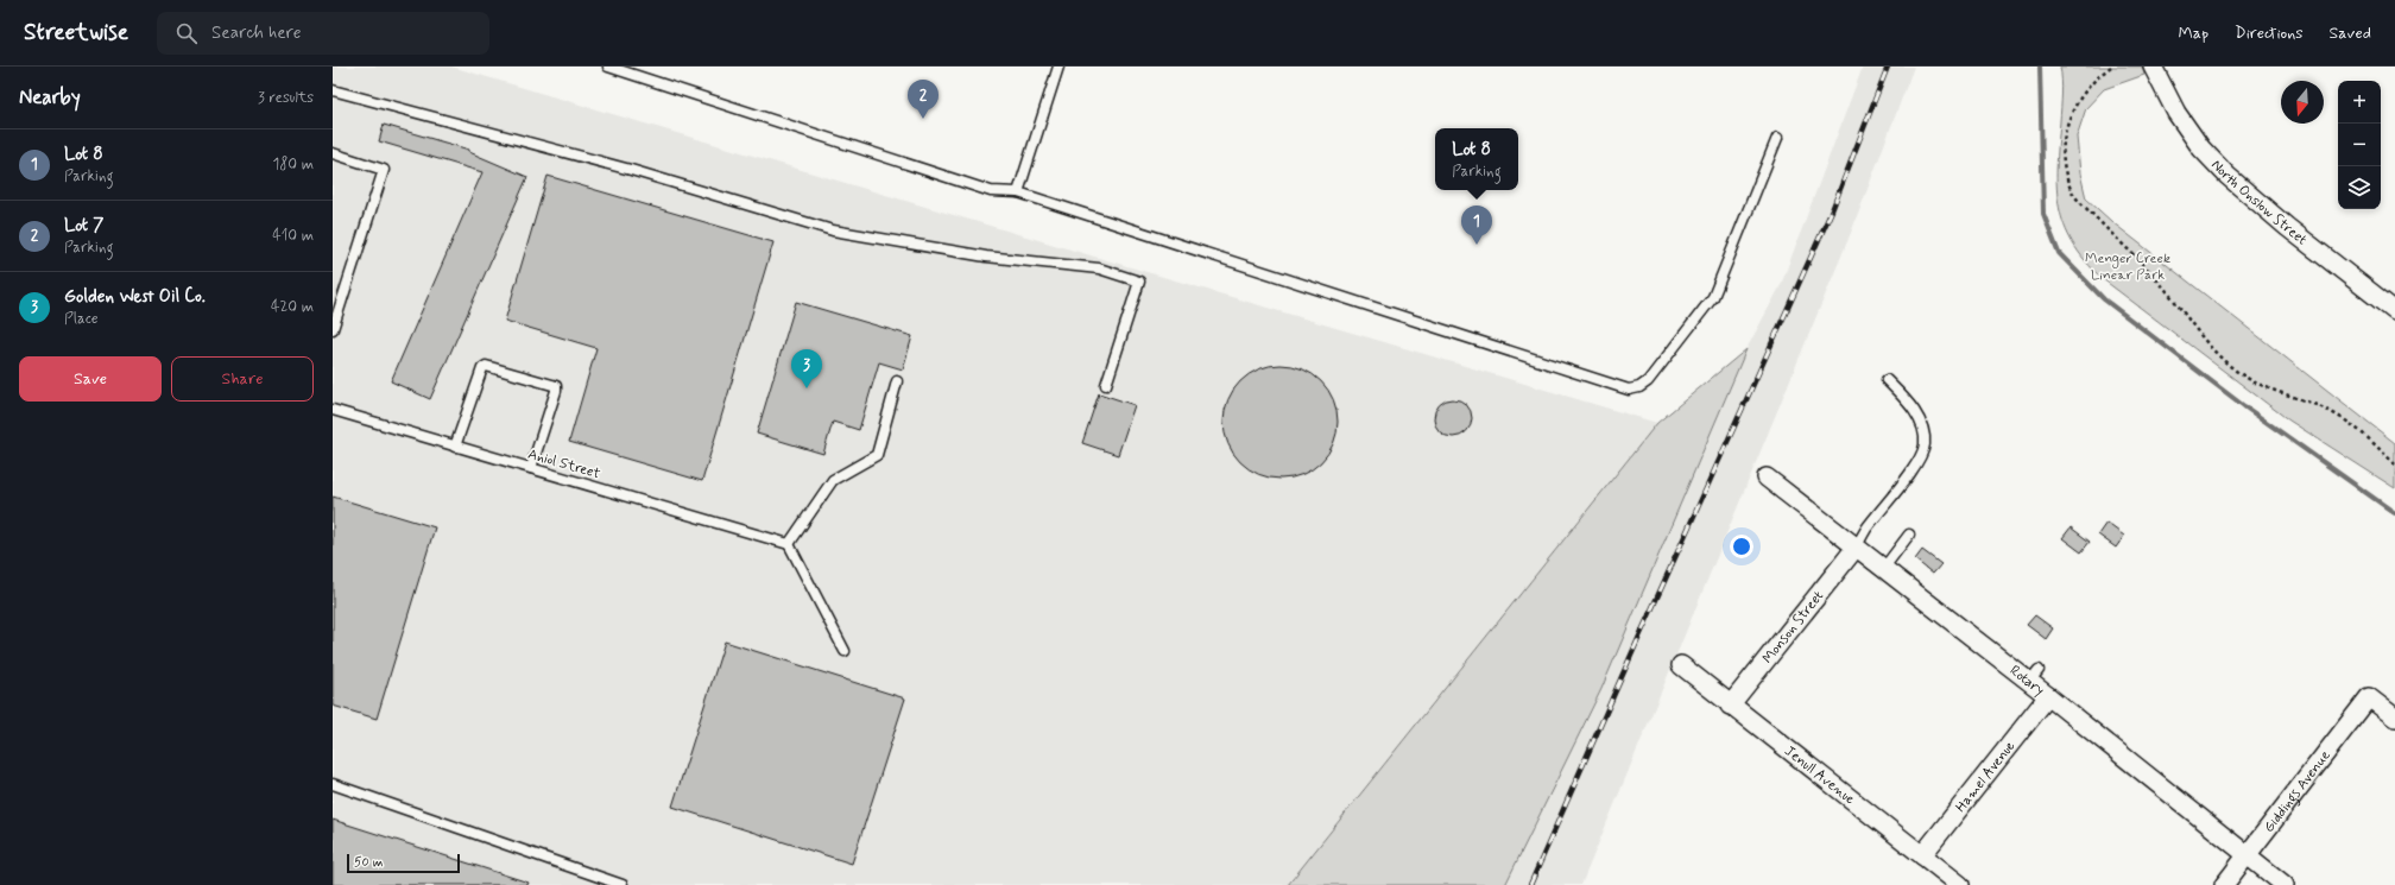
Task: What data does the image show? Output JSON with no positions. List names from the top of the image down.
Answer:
{
  "streets": {
    "street": [
      "North Onslow Street",
      "Monson Street",
      "Rotary",
      "Jenull Avenue",
      "Hamel Avenue",
      "Giddings Avenue"
    ],
    "lane": ["Aniol Street"]
  },
  "crossings": [
    ["Monson Street", "Rotary"],
    ["Monson Street", "Jenull Avenue"],
    ["Rotary", "Hamel Avenue"],
    ["Rotary", "Giddings Avenue"],
    ["Jenull Avenue", "Hamel Avenue"]
  ],
  "parks": ["Menger Creek Linear Park"],
  "scale_bar": "50 m",
  "north": "bottom",
  "page": {
    "header": "Streetwise",
    "search": "Search here",
    "nav": ["Map", "Directions", "Saved"],
    "heading": ["Nearby", "3 results"],
    "pins": ["2", "1", "3"],
    "map_buttons": ["+", "−"],
    "list": [
      {
        "mark": "1",
        "name": "Lot 8",
        "note": "Parking",
        "value": "180 m"
      },
      {
        "mark": "2",
        "name": "Lot 7",
        "note": "Parking",
        "value": "410 m"
      },
      {
        "mark": "3",
        "name": "Golden West Oil Co.",
        "note": "Place",
        "value": "420 m"
      }
    ],
    "popup": ["Lot 8", "Parking"],
    "buttons": ["Save", "Share"],
    "scale": "50 m"
  }
}
